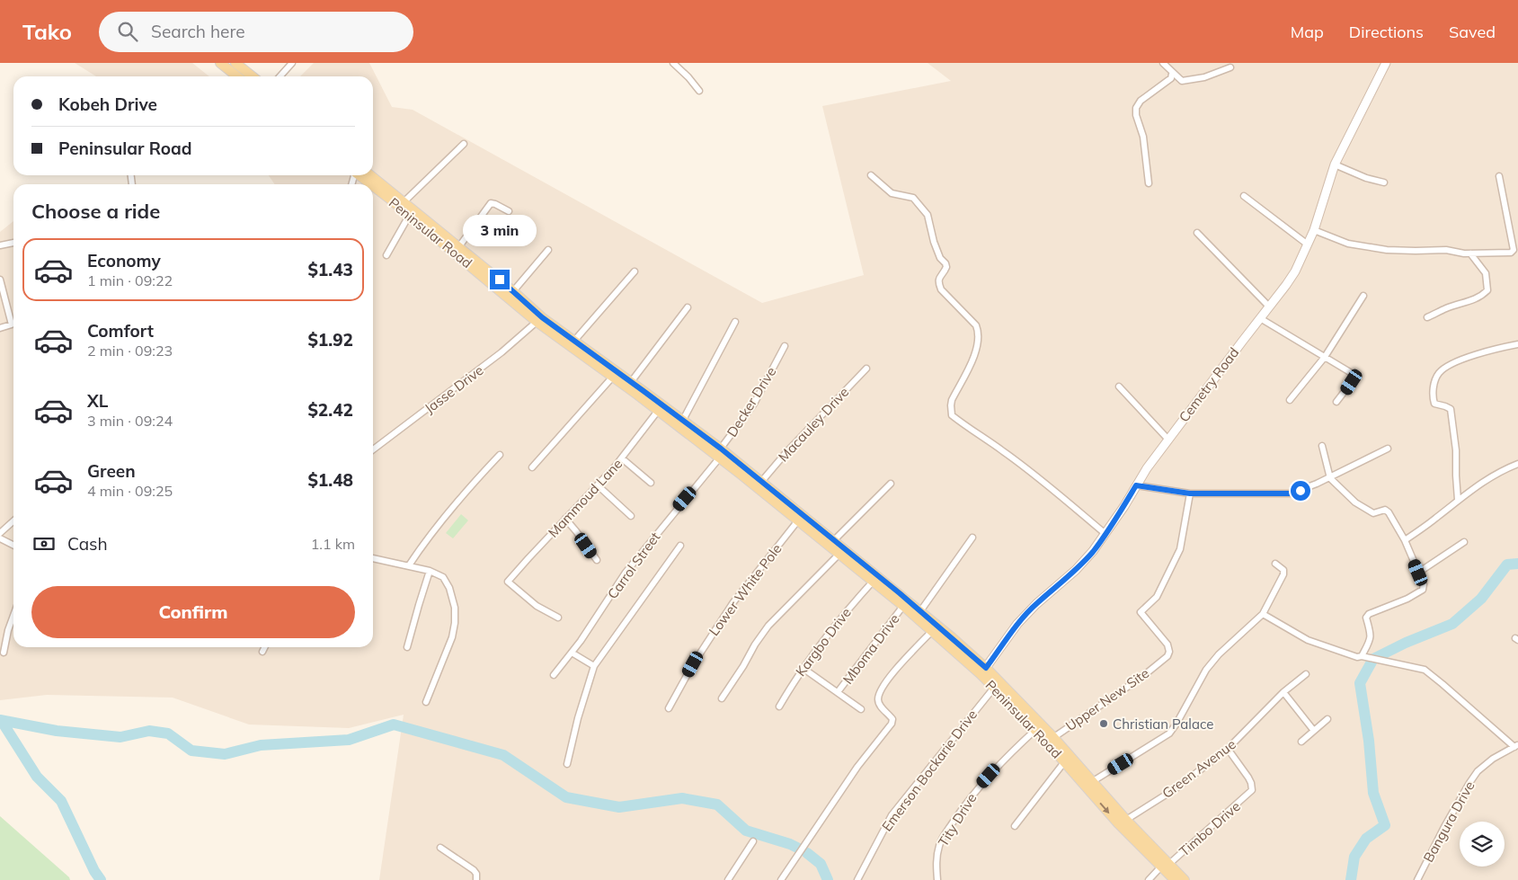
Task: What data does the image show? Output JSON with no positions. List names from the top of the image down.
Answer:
{
  "streets": {
    "main road": ["Peninsular Road"],
    "street": [
      "Cemetry Road",
      "Jasse Drive",
      "Decker Drive",
      "Macauley Drive",
      "Mammoud Lane",
      "Carrol Street",
      "Lower White Pole",
      "Kargbo Drive",
      "Mboma Drive",
      "Upper New Site",
      "Green Avenue",
      "Emerson Bockarie Drive",
      "Tity Drive",
      "Bangura Drive",
      "Timbo Drive"
    ]
  },
  "crossings": [
    ["Peninsular Road", "Cemetry Road"],
    ["Peninsular Road", "Jasse Drive"],
    ["Peninsular Road", "Decker Drive"],
    ["Peninsular Road", "Macauley Drive"],
    ["Peninsular Road", "Mammoud Lane"],
    ["Peninsular Road", "Carrol Street"],
    ["Peninsular Road", "Lower White Pole"],
    ["Peninsular Road", "Kargbo Drive"],
    ["Peninsular Road", "Mboma Drive"],
    ["Peninsular Road", "Upper New Site"],
    ["Peninsular Road", "Green Avenue"],
    ["Peninsular Road", "Emerson Bockarie Drive"],
    ["Peninsular Road", "Tity Drive"],
    ["Peninsular Road", "Timbo Drive"],
    ["Decker Drive", "Carrol Street"],
    ["Green Avenue", "Timbo Drive"]
  ],
  "places": ["Christian Palace"],
  "page": {
    "header": "Tako",
    "search": "Search here",
    "nav": ["Map", "Directions", "Saved"],
    "banner": ["Kobeh Drive", "Peninsular Road"],
    "heading": "Choose a ride",
    "bubble": "3 min",
    "list": [
      {
        "name": "Economy",
        "note": "1 min · 09:22",
        "value": "$1.43"
      },
      {
        "name": "Comfort",
        "note": "2 min · 09:23",
        "value": "$1.92"
      },
      {
        "name": "XL",
        "note": "3 min · 09:24",
        "value": "$2.42"
      },
      {
        "name": "Green",
        "note": "4 min · 09:25",
        "value": "$1.48"
      }
    ],
    "pay": ["Cash", "1.1 km"],
    "buttons": "Confirm"
  }
}
